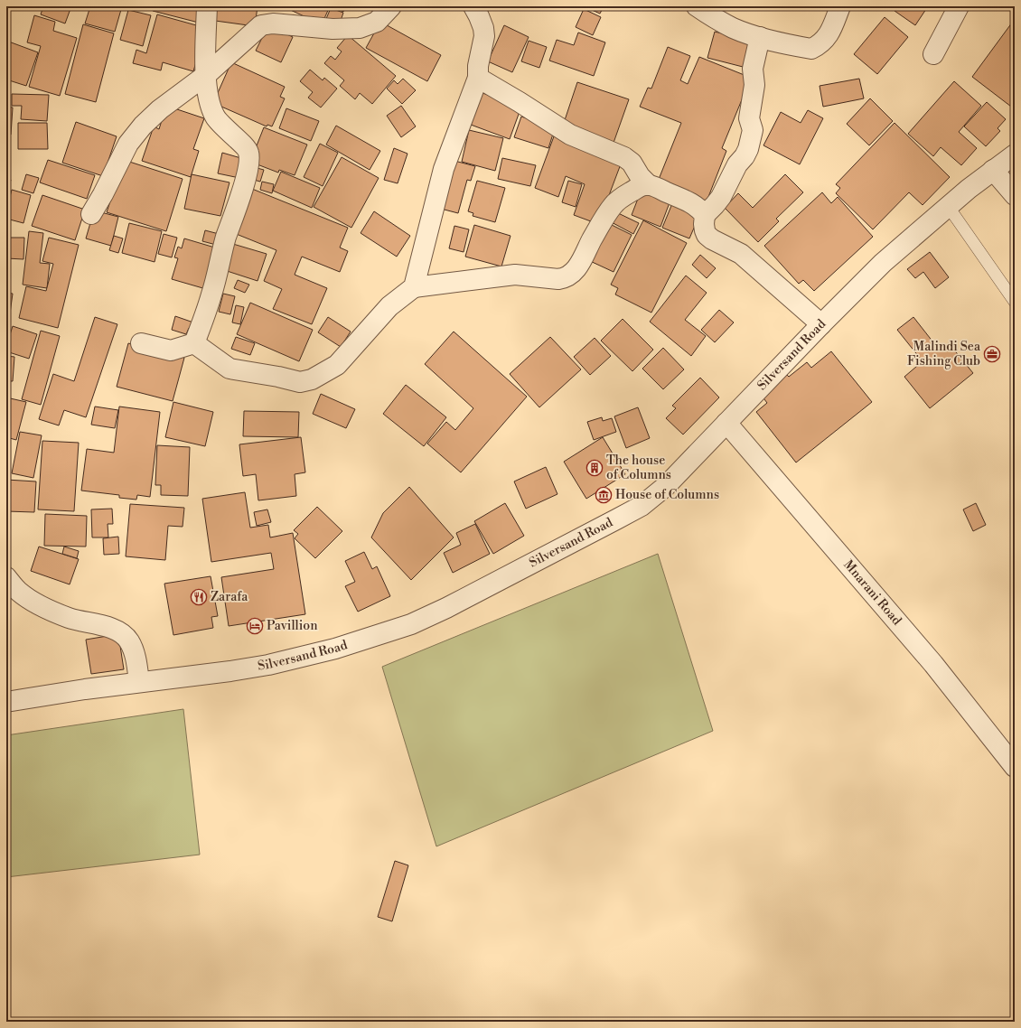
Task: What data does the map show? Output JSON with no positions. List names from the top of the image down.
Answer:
{
  "streets": {
    "street": ["Silversand Road", "Mnarani Road"]
  },
  "crossings": [
    ["Silversand Road", "Mnarani Road"]
  ],
  "places": {
    "office": ["Malindi Sea Fishing Club"],
    "building": ["The house of Columns"],
    "museum": ["House of Columns"],
    "restaurant": ["Zarafa"],
    "hotel": ["Pavillion"]
  }
}
